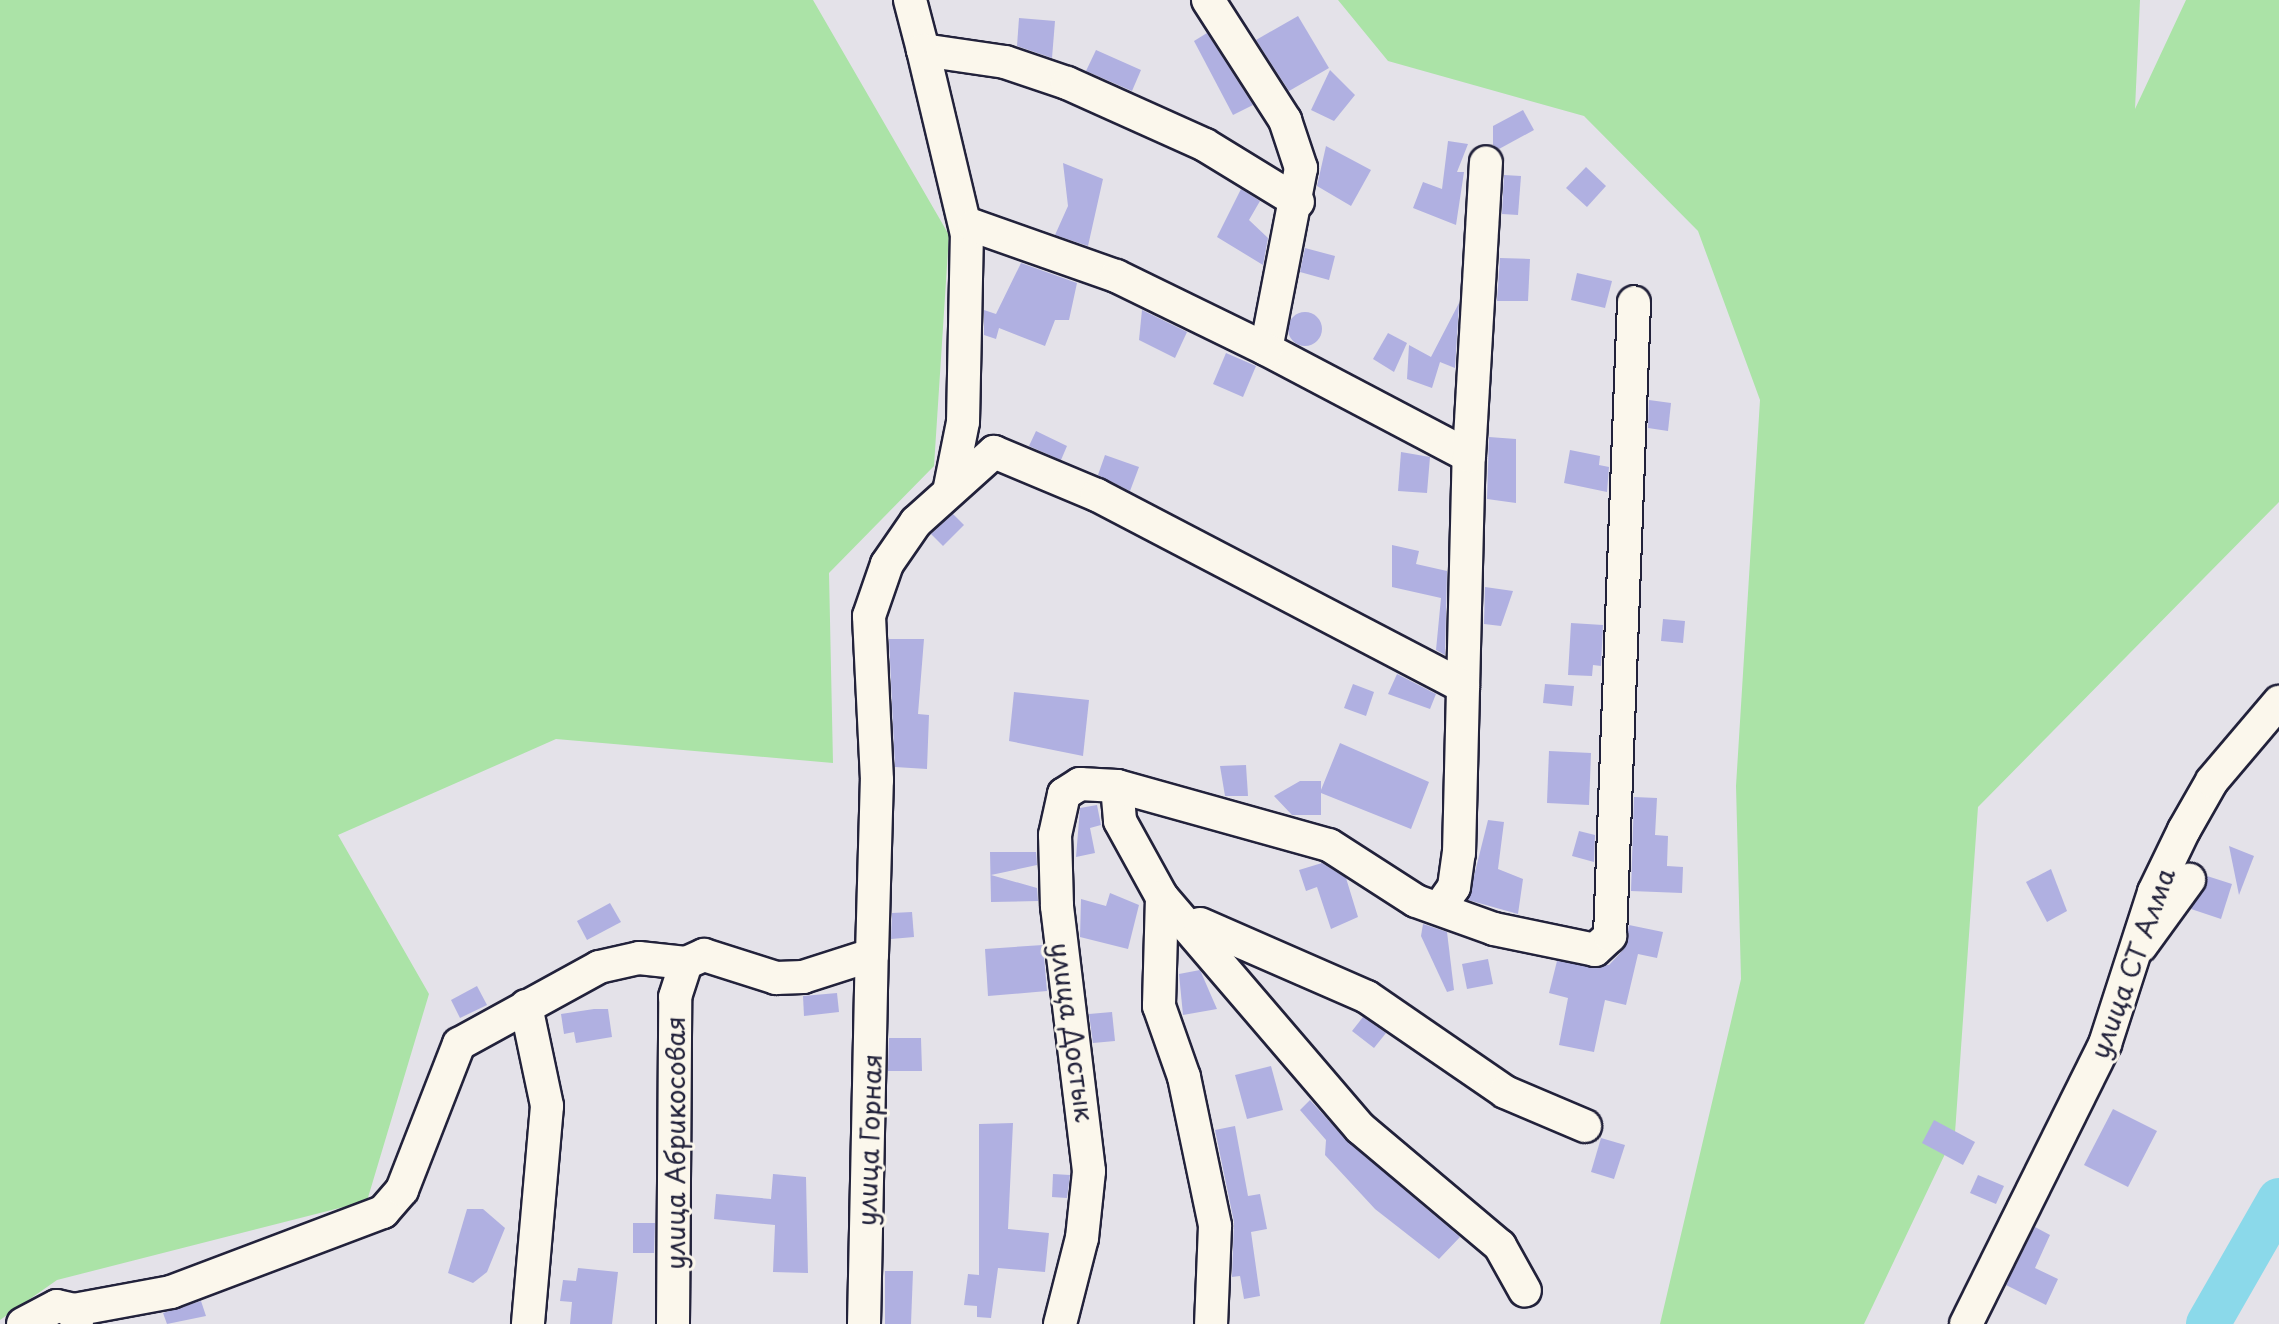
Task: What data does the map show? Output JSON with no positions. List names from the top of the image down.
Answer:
{
  "streets": {
    "street": [
      "улица СТ Алма",
      "улица Достык",
      "улица Горная",
      "улица Абрикосовая"
    ]
  }
}
